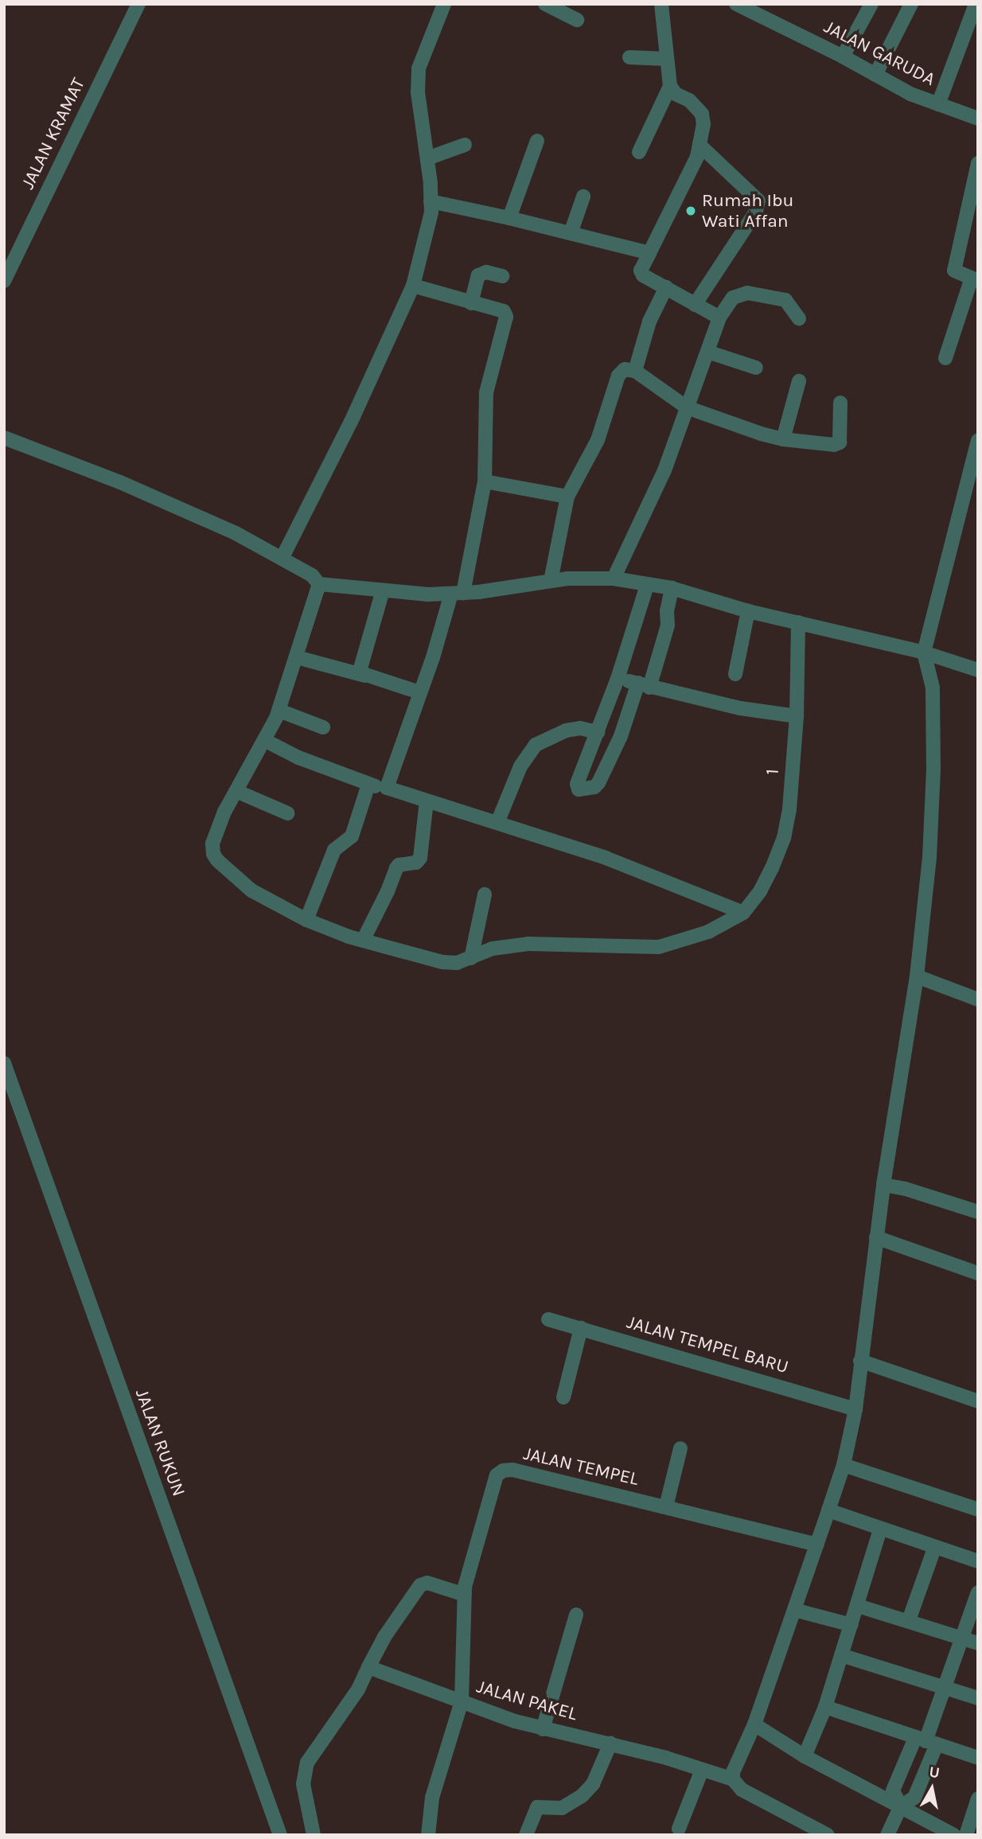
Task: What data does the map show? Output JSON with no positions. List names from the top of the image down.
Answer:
{
  "streets": {
    "street": [
      "JALAN GARUDA",
      "JALAN KRAMAT",
      "1",
      "JALAN TEMPEL BARU",
      "JALAN RUKUN",
      "JALAN TEMPEL",
      "JALAN PAKEL"
    ]
  },
  "crossings": [
    ["JALAN TEMPEL", "JALAN PAKEL"]
  ],
  "places": ["Rumah Ibu Wati Affan"],
  "north": "top"
}
